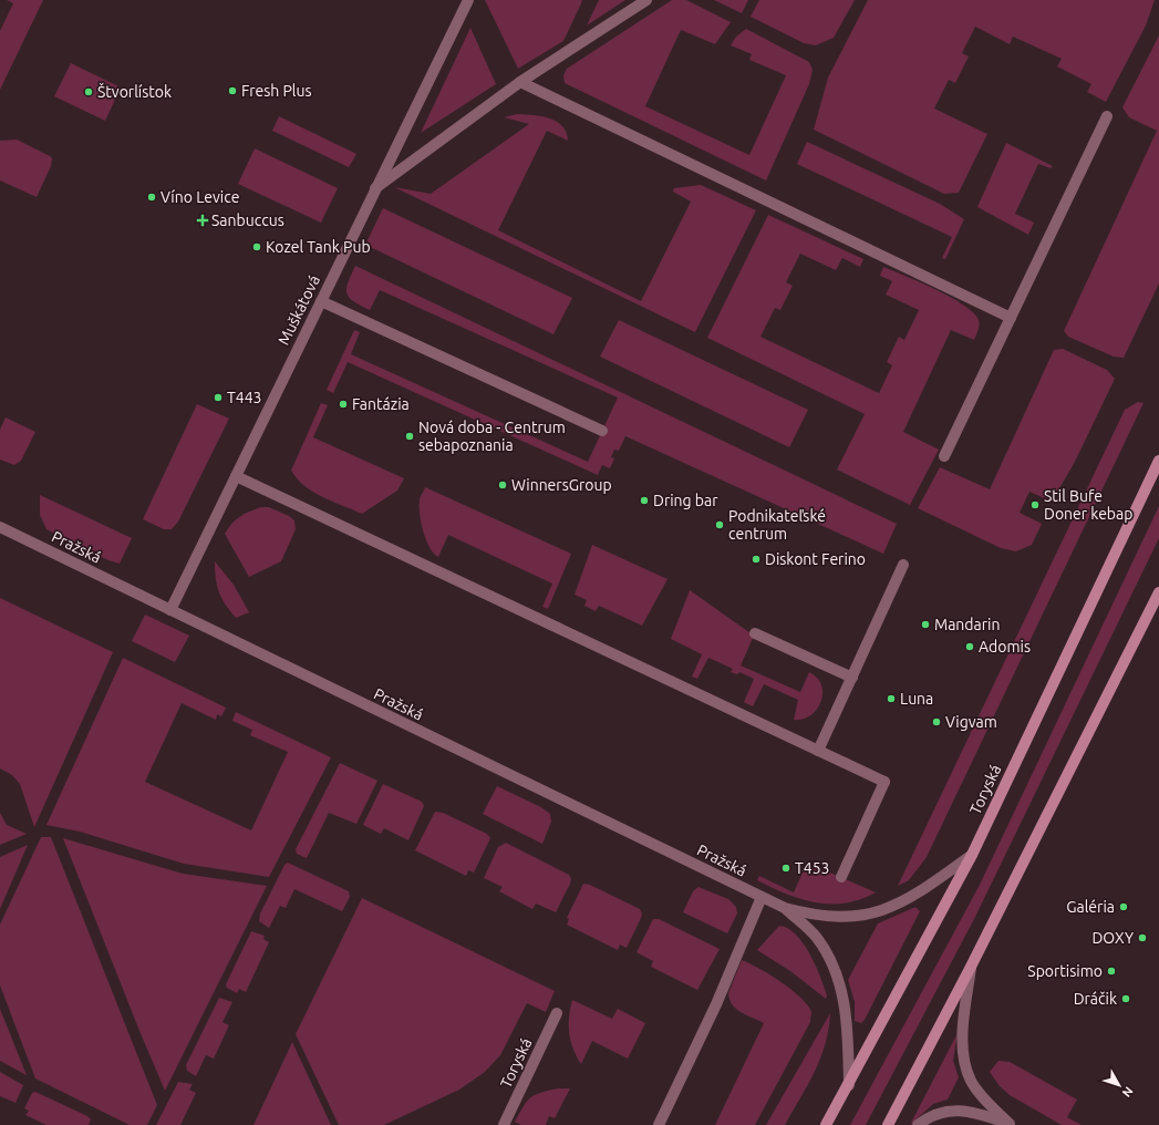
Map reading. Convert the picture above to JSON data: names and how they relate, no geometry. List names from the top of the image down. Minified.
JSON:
{"streets":{"street":["Muškátová","Pražská","Toryská"]},"crossings":[["Muškátová","Pražská"]],"places":{"other":["Fresh Plus","Štvorlístok","Víno Levice","Kozel Tank Pub","T443","Fantázia","Nová doba - Centrum sebapoznania","WinnersGroup","Dring bar","Stil Bufe Doner kebap","Podnikateľské centrum","Diskont Ferino","Mandarin","Adomis","Luna","Vigvam","T453","Galéria","DOXY","Sportisimo","Dráčik"],"health":["Sanbuccus"]},"north":"bottom right"}
